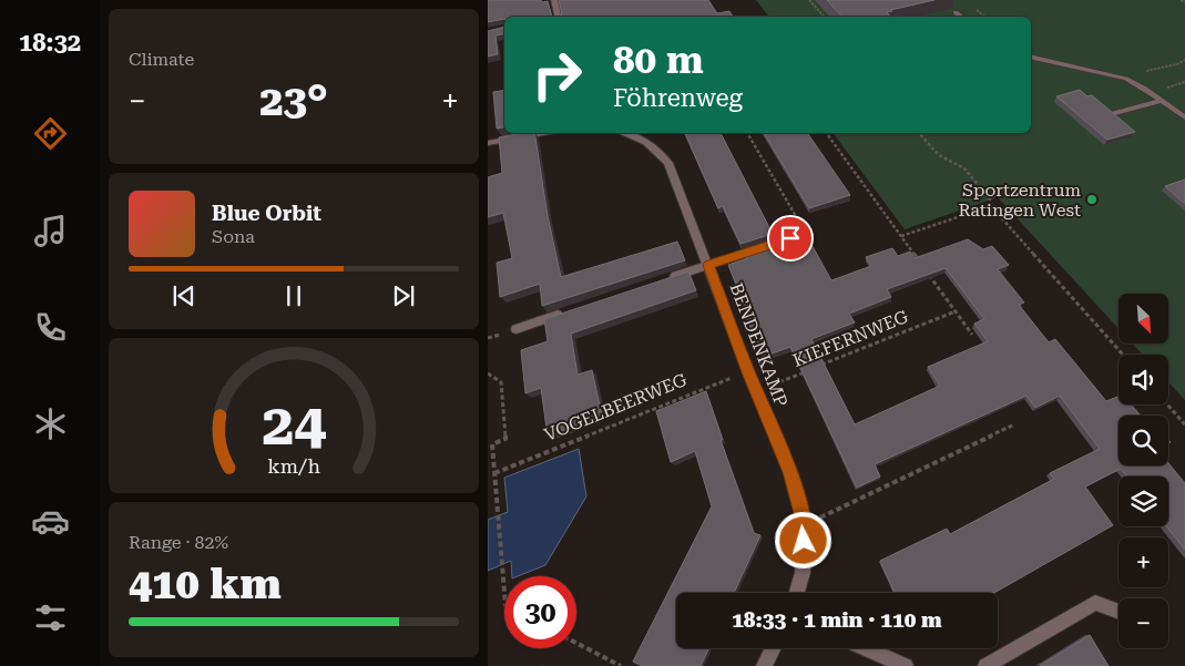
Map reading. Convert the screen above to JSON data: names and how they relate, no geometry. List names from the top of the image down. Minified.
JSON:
{"streets":{"street":["BENDENKAMP"],"path":["KIEFERNWEG","VOGELBEERWEG"]},"crossings":[["KIEFERNWEG","BENDENKAMP"],["BENDENKAMP","VOGELBEERWEG"]],"places":["Sportzentrum Ratingen West"],"north":"bottom right","page":{"tabs":"18:32","tile":["Climate",["Range · 82%","410 km"]],"turn":["80 m","Föhrenweg"],"heat":["−","23°","+"],"song":["Blue Orbit","Sona"],"map_buttons":["+","−"],"limit":"30","trip":"18:33 · 1 min · 110 m","gauge":["24","km/h"]}}
